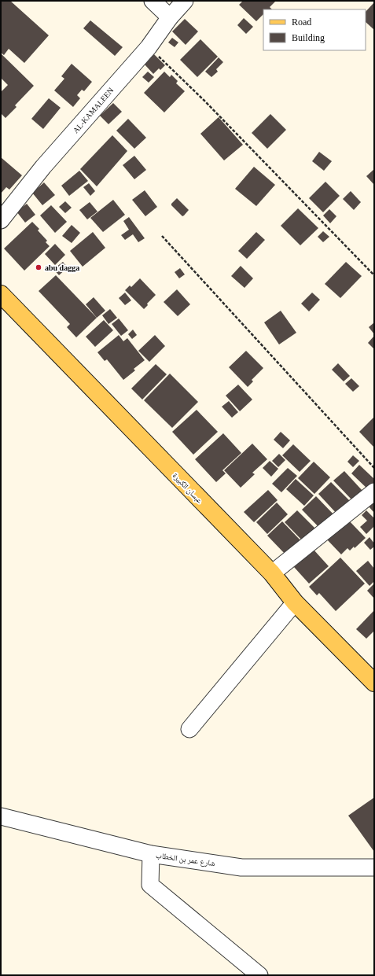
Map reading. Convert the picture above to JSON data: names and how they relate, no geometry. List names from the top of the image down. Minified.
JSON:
{"streets":{"main road":["عبسان الكبيرة"],"street":["AL-KAMALEEN","شارع عمر بن الخطاب"]},"places":["abu dagga"],"legend":["Road","Building"]}
